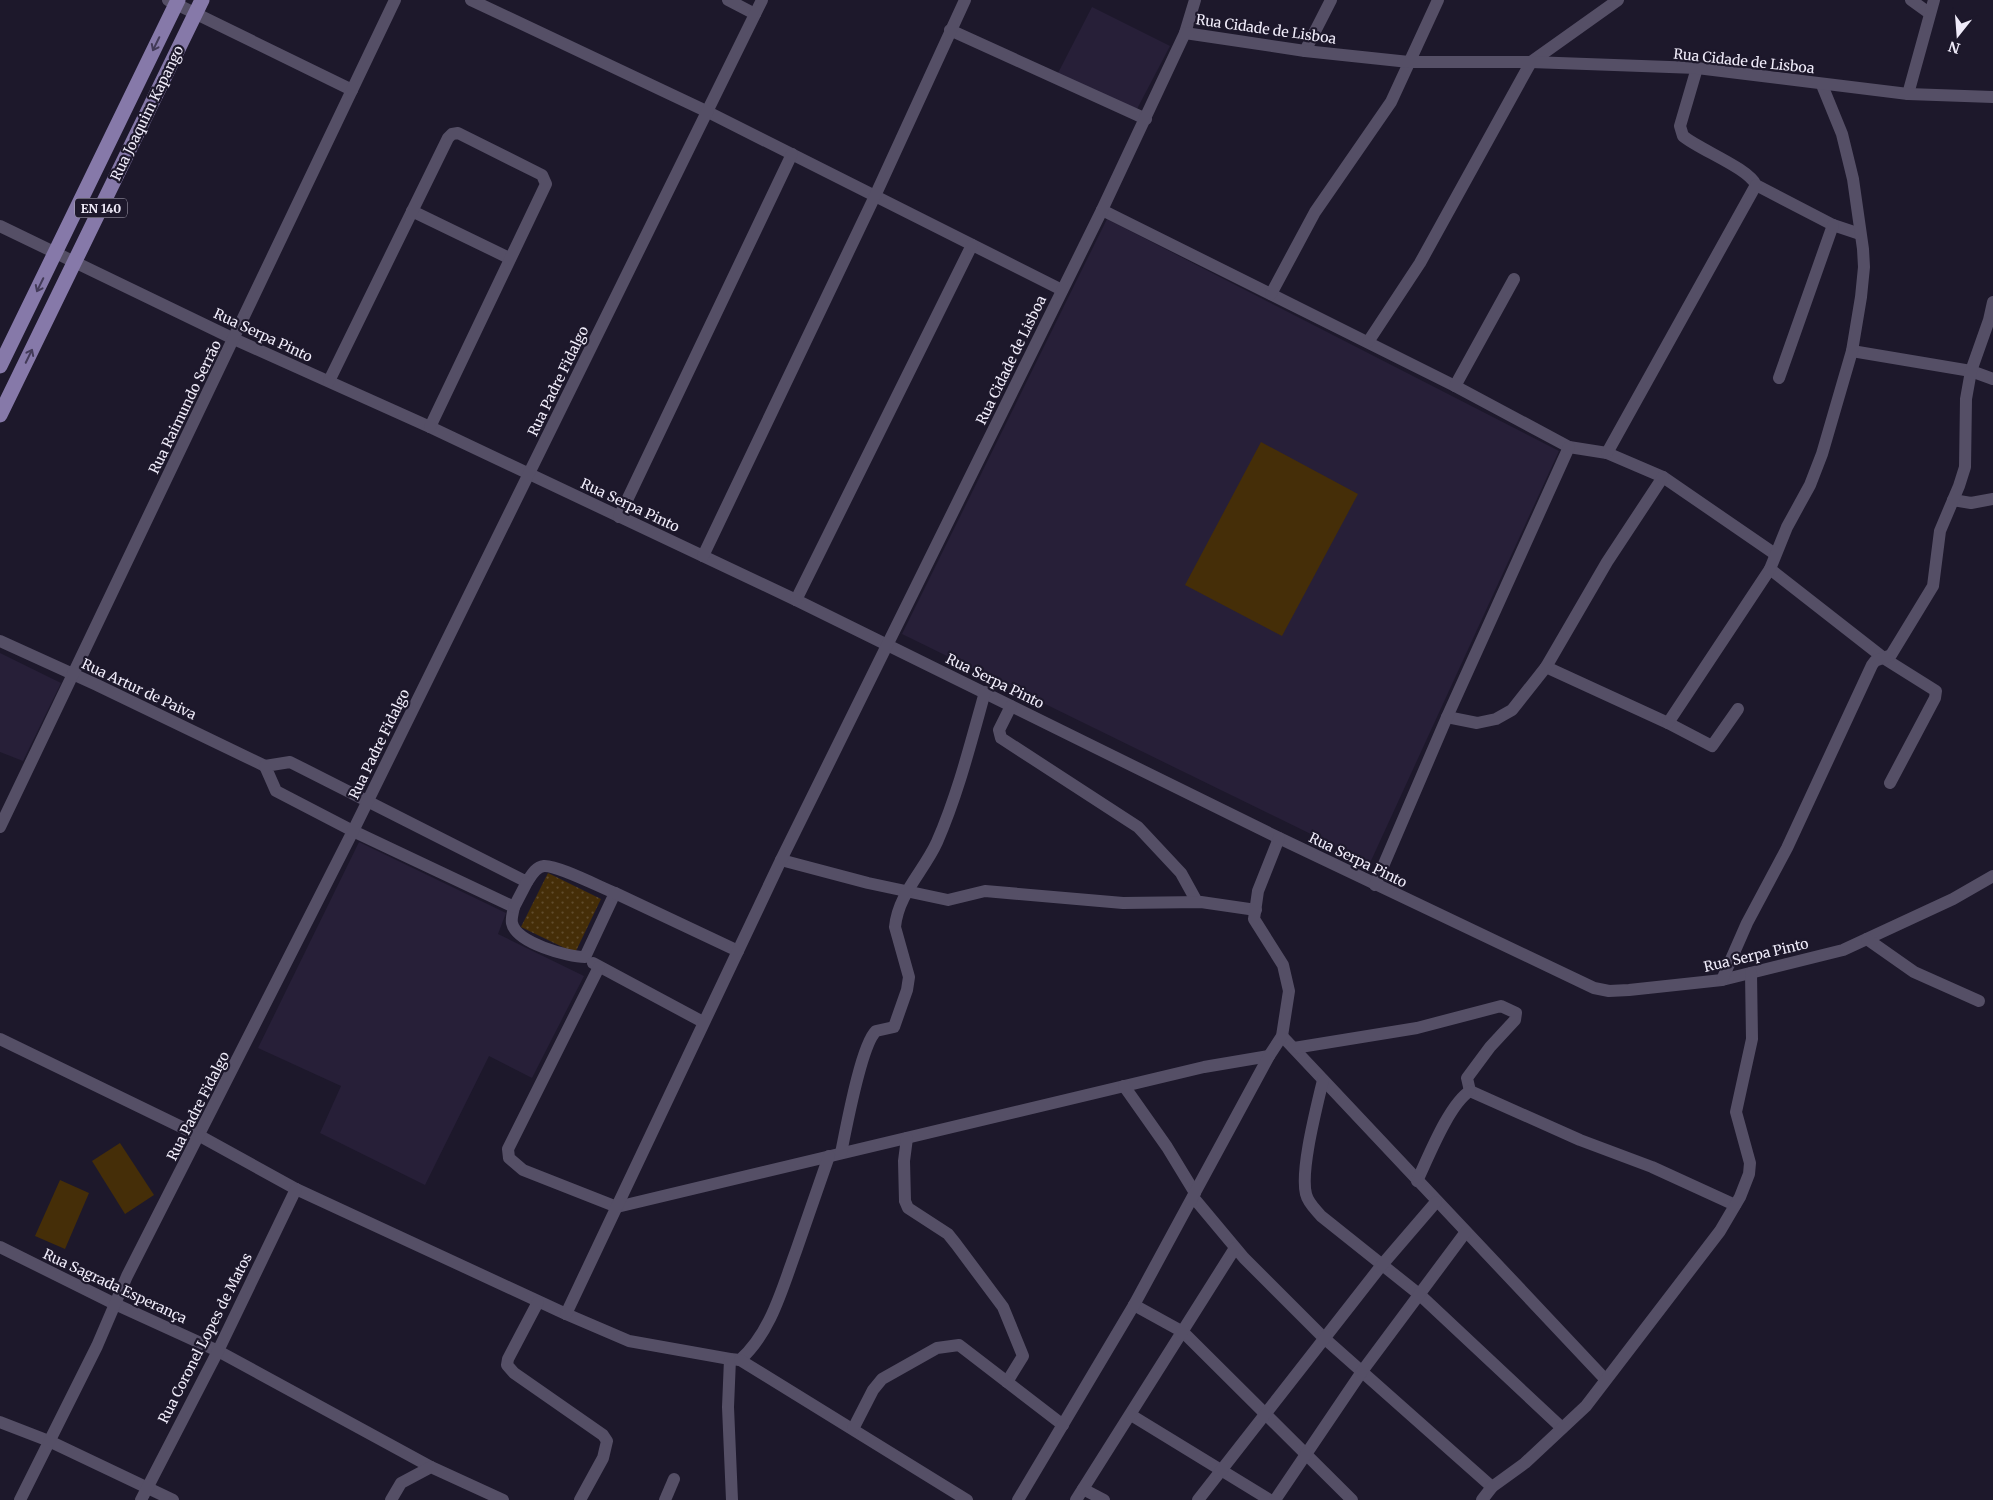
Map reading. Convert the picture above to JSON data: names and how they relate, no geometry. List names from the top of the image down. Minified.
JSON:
{"streets":{"main road":["Rua Joaquim Kapango","EN 140"],"street":["Rua Cidade de Lisboa","Rua Serpa Pinto","Rua Padre Fidalgo","Rua Raimundo Serrão","Rua Artur de Paiva","Rua Sagrada Esperança","Rua Coronel Lopes de Matos"]},"crossings":[["Rua Cidade de Lisboa","Rua Serpa Pinto"],["Rua Joaquim Kapango","Rua Serpa Pinto"],["Rua Serpa Pinto","Rua Padre Fidalgo"],["Rua Serpa Pinto","Rua Raimundo Serrão"],["Rua Padre Fidalgo","Rua Sagrada Esperança"],["Rua Raimundo Serrão","Rua Artur de Paiva"],["Rua Sagrada Esperança","Rua Coronel Lopes de Matos"]],"north":"bottom"}
